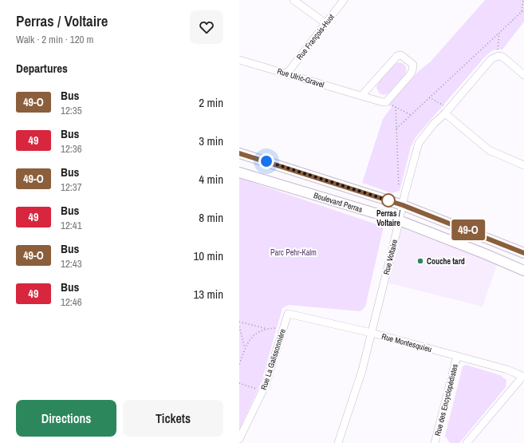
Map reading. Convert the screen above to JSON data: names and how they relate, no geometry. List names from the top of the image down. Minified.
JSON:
{"streets":{"main road":["Boulevard Perras"],"street":["Rue François-Huot","Rue Ulric-Gravel","Rue Voltaire","Rue Montesquieu","Rue La Galissonnière","Rue des Encyclopédistes"]},"crossings":[["Rue François-Huot","Rue Ulric-Gravel"],["Boulevard Perras","Rue Voltaire"],["Rue Voltaire","Rue Montesquieu"],["Rue Montesquieu","Rue La Galissonnière"],["Rue Montesquieu","Rue des Encyclopédistes"]],"parks":["Parc Pehr-Kalm"],"places":["Perras / Voltaire","Couche tard"],"lines":["bus line 49-O"],"page":{"heading":[["Perras / Voltaire","Walk · 2 min · 120 m"],"Departures"],"on_map":"49-O","list":[{"mark":"49-O","name":"Bus","note":"12:35","value":"2 min"},{"mark":"49","name":"Bus","note":"12:36","value":"3 min"},{"mark":"49-O","name":"Bus","note":"12:37","value":"4 min"},{"mark":"49","name":"Bus","note":"12:41","value":"8 min"},{"mark":"49-O","name":"Bus","note":"12:43","value":"10 min"},{"mark":"49","name":"Bus","note":"12:46","value":"13 min"}],"buttons":["Directions","Tickets"]}}
